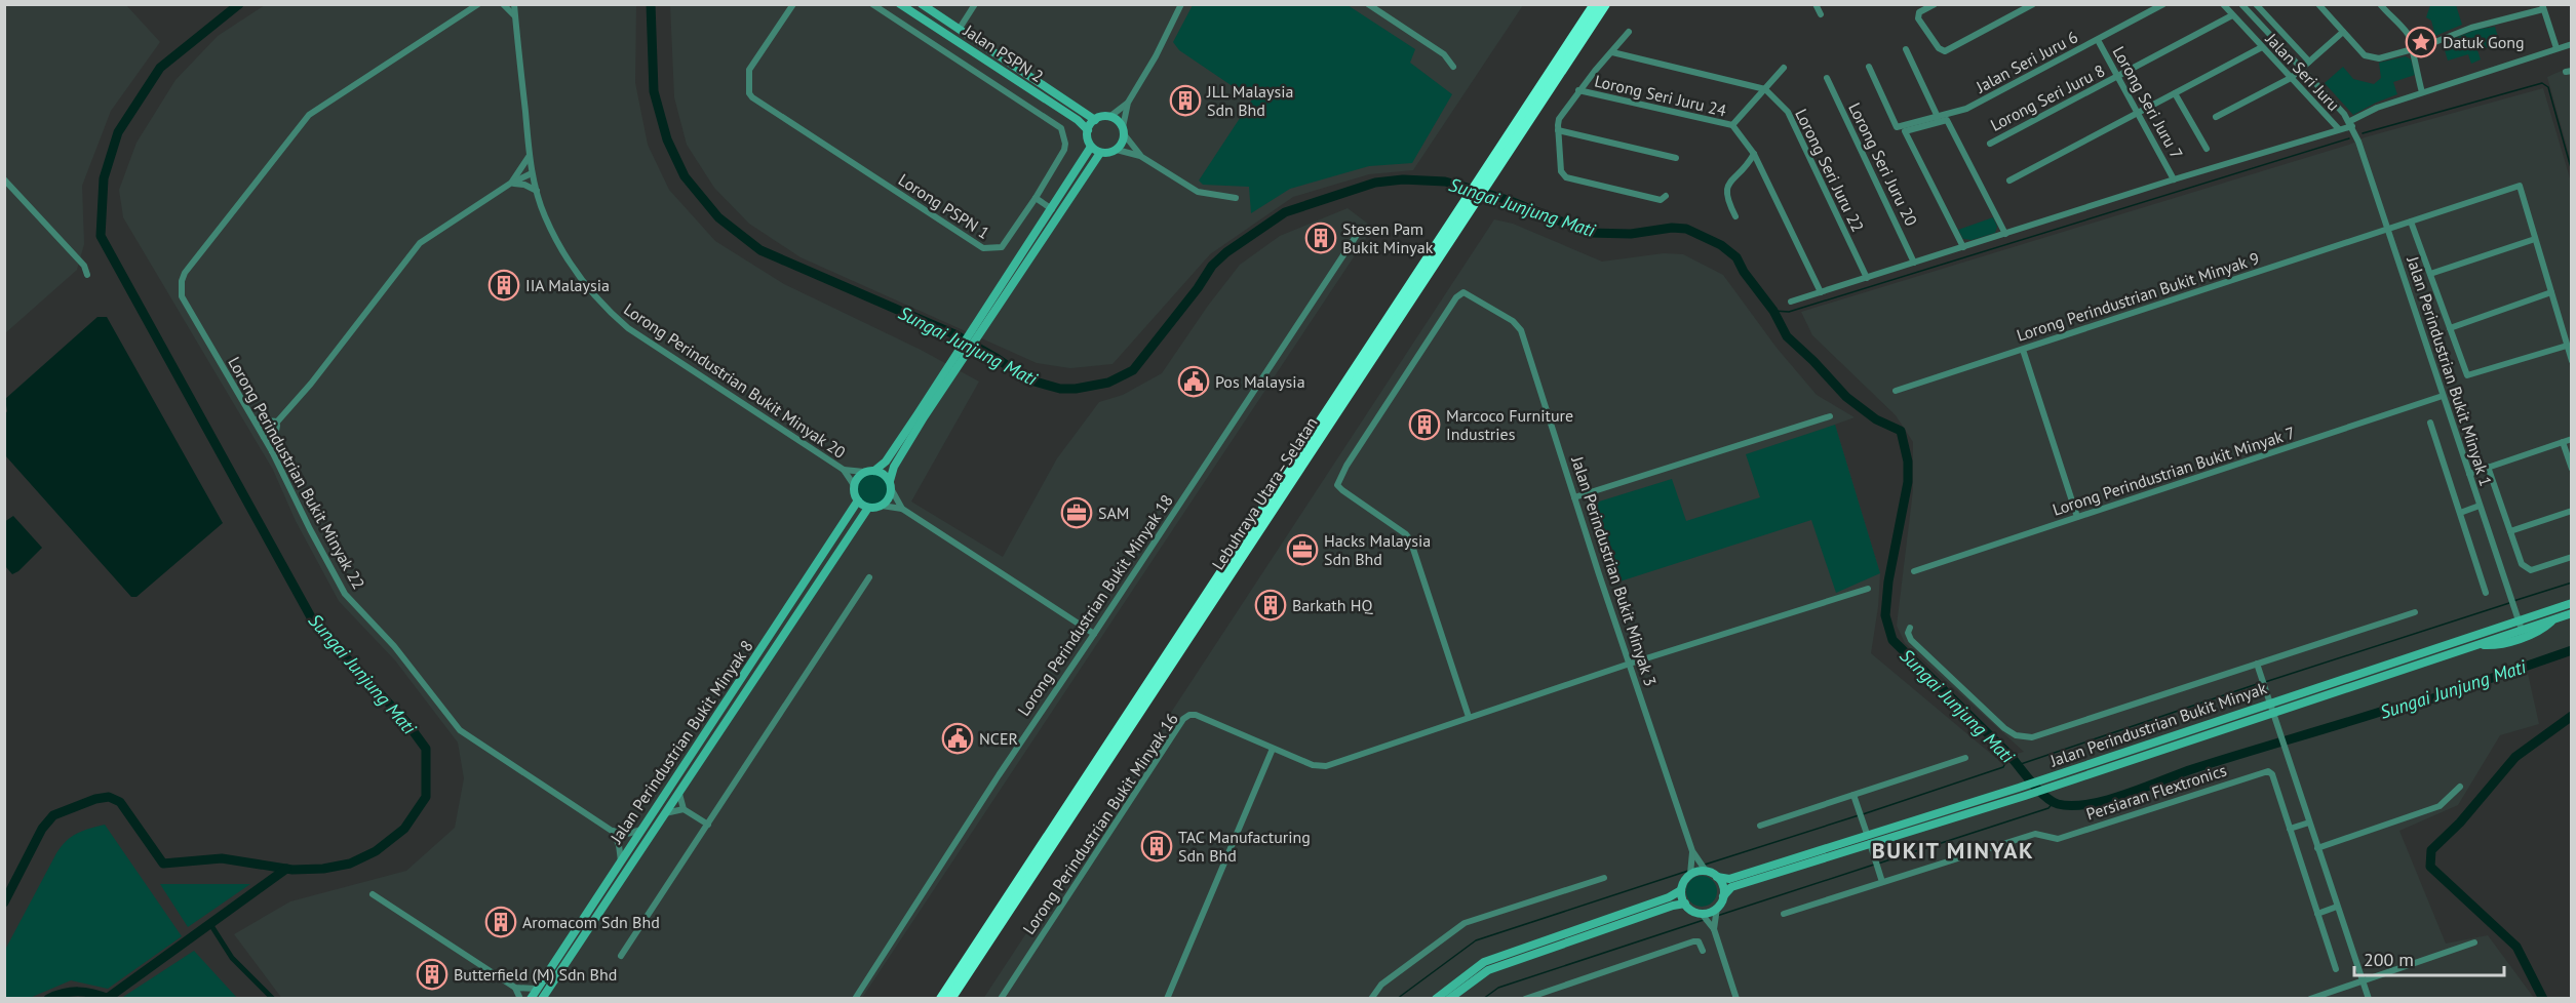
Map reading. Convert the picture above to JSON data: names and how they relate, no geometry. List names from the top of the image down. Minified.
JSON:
{"streets":{"highway":["Lebuhraya Utara–Selatan"],"street":["Jalan PSPN 2","Jalan Seri Juru 6","Jalan Seri Juru","Lorong Seri Juru 24","Lorong Seri Juru 8","Lorong Seri Juru 7","Lorong Seri Juru 20","Lorong Seri Juru 22","Lorong PSPN 1","Lorong Perindustrian Bukit Minyak 9","Jalan Perindustrian Bukit Minyak 1","Lorong Perindustrian Bukit Minyak 20","Lorong Perindustrian Bukit Minyak 7","Lorong Perindustrian Bukit Minyak 22","Jalan Perindustrian Bukit Minyak 3","Lorong Perindustrian Bukit Minyak 18","Jalan Perindustrian Bukit Minyak","Jalan Perindustrian Bukit Minyak 8","Persiaran Flextronics","Lorong Perindustrian Bukit Minyak 16"]},"crossings":[["Jalan Seri Juru 6","Lorong Seri Juru 7"],["Jalan Seri Juru","Lorong Seri Juru 8"],["Lorong Seri Juru 8","Lorong Seri Juru 7"],["Lorong Perindustrian Bukit Minyak 9","Jalan Perindustrian Bukit Minyak 1"],["Jalan Perindustrian Bukit Minyak 1","Lorong Perindustrian Bukit Minyak 7"],["Jalan Perindustrian Bukit Minyak 1","Jalan Perindustrian Bukit Minyak"],["Jalan Perindustrian Bukit Minyak 3","Jalan Perindustrian Bukit Minyak"],["Jalan Perindustrian Bukit Minyak 3","Lorong Perindustrian Bukit Minyak 16"]],"districts":["BUKIT MINYAK"],"water":["Sungai Junjung Mati"],"places":{"place":["Datuk Gong"],"building":["JLL Malaysia Sdn Bhd","Stesen Pam Bukit Minyak","IIA Malaysia","Marcoco Furniture Industries","Barkath HQ","TAC Manufacturing Sdn Bhd","Aromacom Sdn Bhd","Butterfield (M) Sdn Bhd"],"public building":["Pos Malaysia","NCER"],"office":["SAM","Hacks Malaysia Sdn Bhd"]},"scale_bar":"200 m"}
